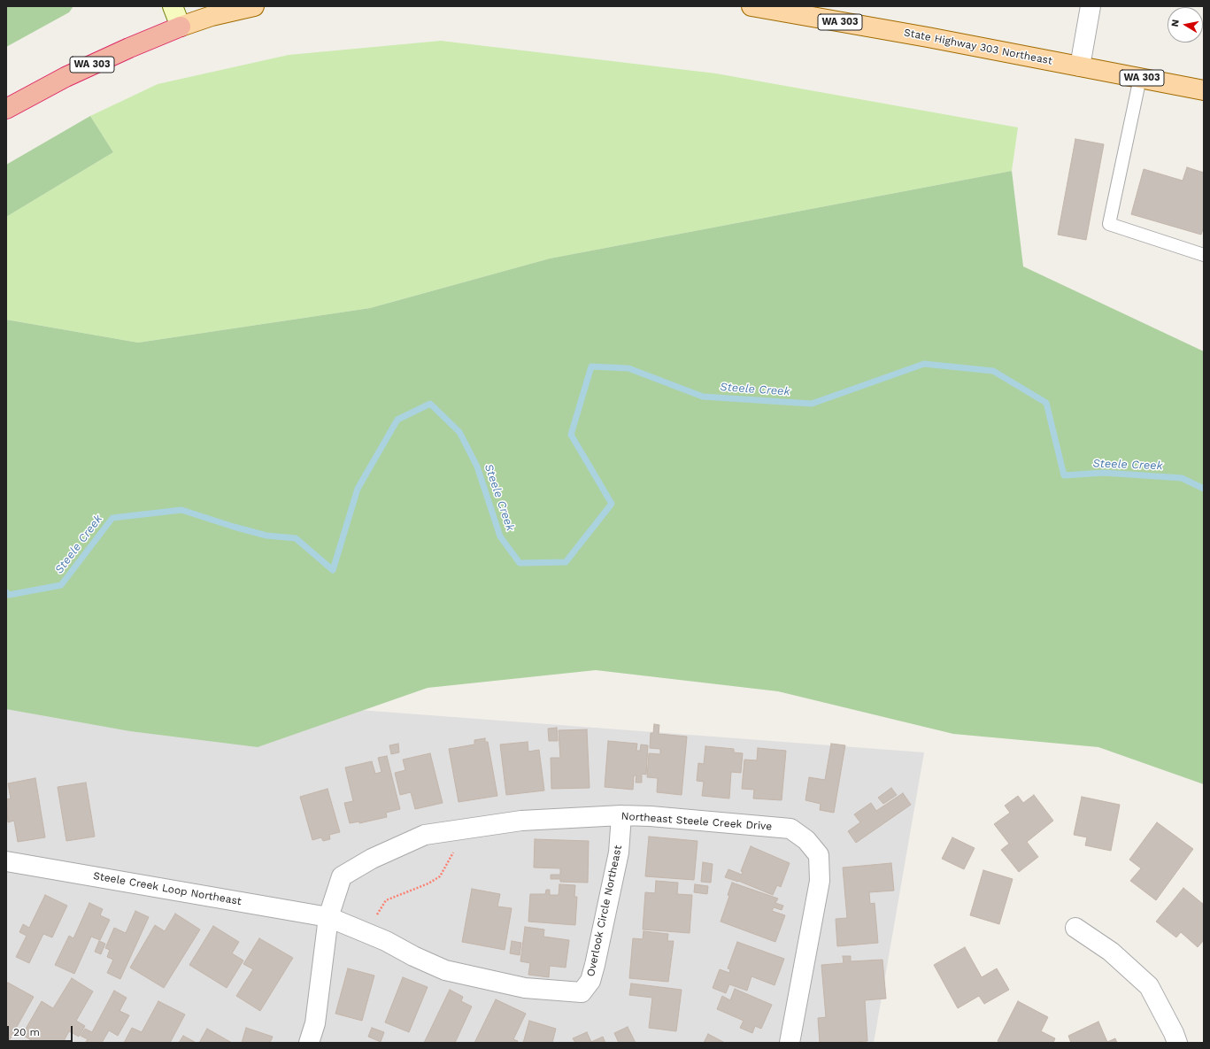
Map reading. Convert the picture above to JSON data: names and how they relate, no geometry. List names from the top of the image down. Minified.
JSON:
{"streets":{"highway":["WA 303"],"main road":["State Highway 303 Northeast"],"street":["Northeast Steele Creek Drive","Steele Creek Loop Northeast","Overlook Circle Northeast"]},"crossings":[["Northeast Steele Creek Drive","Steele Creek Loop Northeast"],["Northeast Steele Creek Drive","Overlook Circle Northeast"],["Steele Creek Loop Northeast","Overlook Circle Northeast"]],"water":["Steele Creek"],"scale_bar":"20 m","north":"left"}
